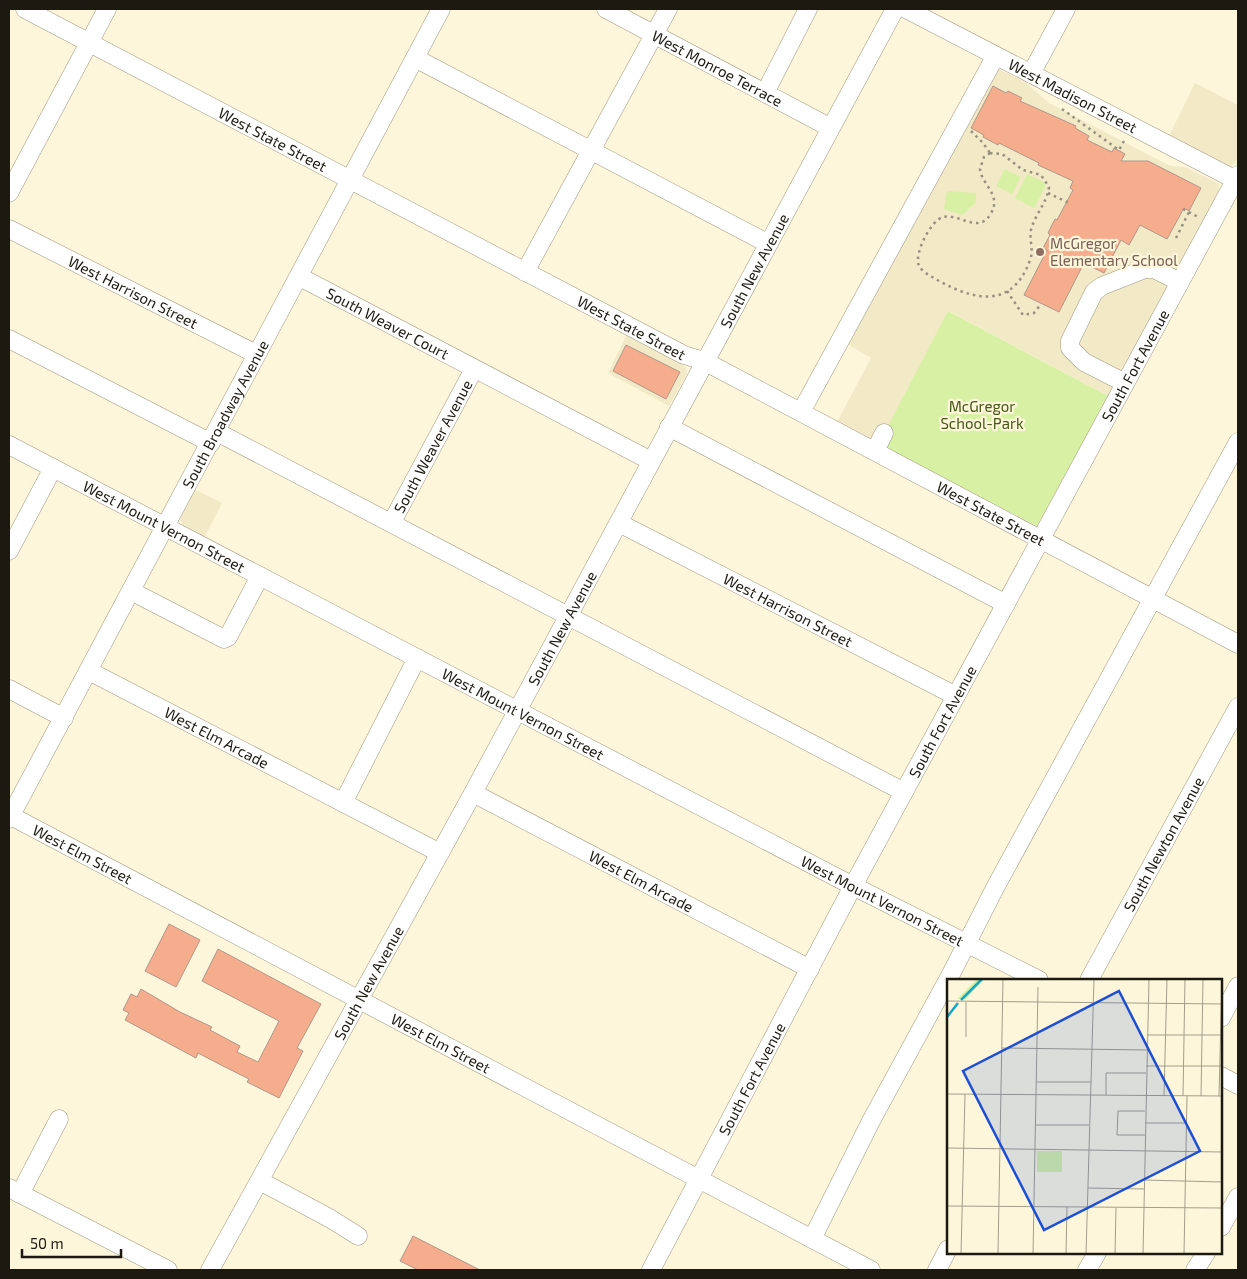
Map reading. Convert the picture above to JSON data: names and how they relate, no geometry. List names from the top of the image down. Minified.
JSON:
{"streets":{"street":["West Monroe Terrace","West Madison Street","West State Street","South New Avenue","West Harrison Street","South Weaver Court","South Fort Avenue","South Broadway Avenue","South Weaver Avenue","West Mount Vernon Street","West Elm Arcade","South Newton Avenue","West Elm Street"]},"crossings":[["West Monroe Terrace","South New Avenue"],["West Madison Street","South Fort Avenue"],["West State Street","South New Avenue"],["West State Street","South Fort Avenue"],["West State Street","South Broadway Avenue"],["South New Avenue","West Harrison Street"],["South New Avenue","South Weaver Court"],["South New Avenue","West Mount Vernon Street"],["South New Avenue","West Elm Arcade"],["South New Avenue","West Elm Street"],["West Harrison Street","South Fort Avenue"],["West Harrison Street","South Broadway Avenue"],["South Weaver Court","South Broadway Avenue"],["South Weaver Court","South Weaver Avenue"],["South Fort Avenue","West Mount Vernon Street"],["South Fort Avenue","West Elm Arcade"],["South Fort Avenue","West Elm Street"],["South Broadway Avenue","West Mount Vernon Street"],["South Broadway Avenue","West Elm Arcade"],["South Broadway Avenue","West Elm Street"]],"parks":["McGregor School-Park"],"places":["McGregor Elementary School"],"scale_bar":"50 m"}
